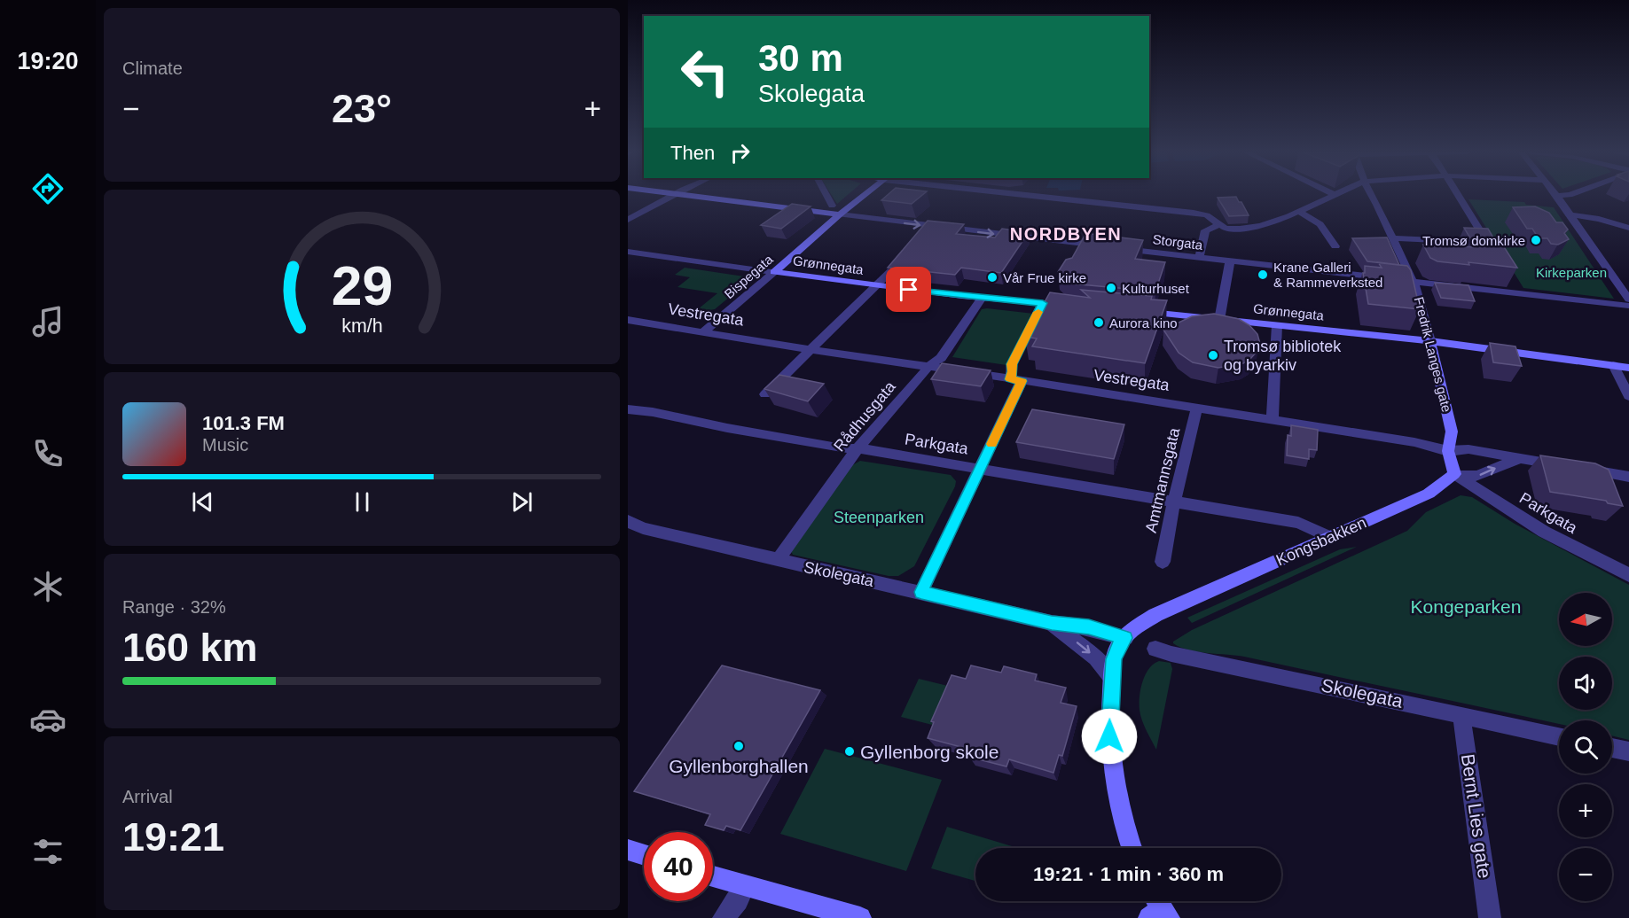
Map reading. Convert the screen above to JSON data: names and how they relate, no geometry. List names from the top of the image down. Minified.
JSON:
{"streets":{"street":["Storgata","Grønnegata","Bispegata","Vestregata","Fredrik Langes gate","Rådhusgata","Parkgata","Amtmannsgata","Kongsbakken","Skolegata","Bernt Lies gate"]},"crossings":[["Storgata","Fredrik Langes gate"],["Grønnegata","Bispegata"],["Grønnegata","Fredrik Langes gate"],["Grønnegata","Rådhusgata"],["Bispegata","Vestregata"],["Vestregata","Fredrik Langes gate"],["Vestregata","Rådhusgata"],["Vestregata","Amtmannsgata"],["Fredrik Langes gate","Parkgata"],["Fredrik Langes gate","Kongsbakken"],["Rådhusgata","Parkgata"],["Rådhusgata","Skolegata"],["Parkgata","Amtmannsgata"],["Parkgata","Kongsbakken"],["Kongsbakken","Skolegata"],["Skolegata","Bernt Lies gate"]],"districts":["NORDBYEN"],"parks":["Kirkeparken","Steenparken","Kongeparken"],"places":["Tromsø domkirke","Krane Galleri & Rammeverksted","Vår Frue kirke","Kulturhuset","Aurora kino","Tromsø bibliotek og byarkiv","Gyllenborghallen","Gyllenborg skole"],"north":"left","page":{"tabs":"19:20","tile":["Climate",["Range · 32%","160 km"],["Arrival","19:21"]],"turn":["30 m","Skolegata"],"heat":["−","23°","+"],"then":"Then","song":["101.3 FM","Music"],"map_buttons":["+","−"],"limit":"40","trip":"19:21 · 1 min · 360 m","gauge":["29","km/h"]}}
